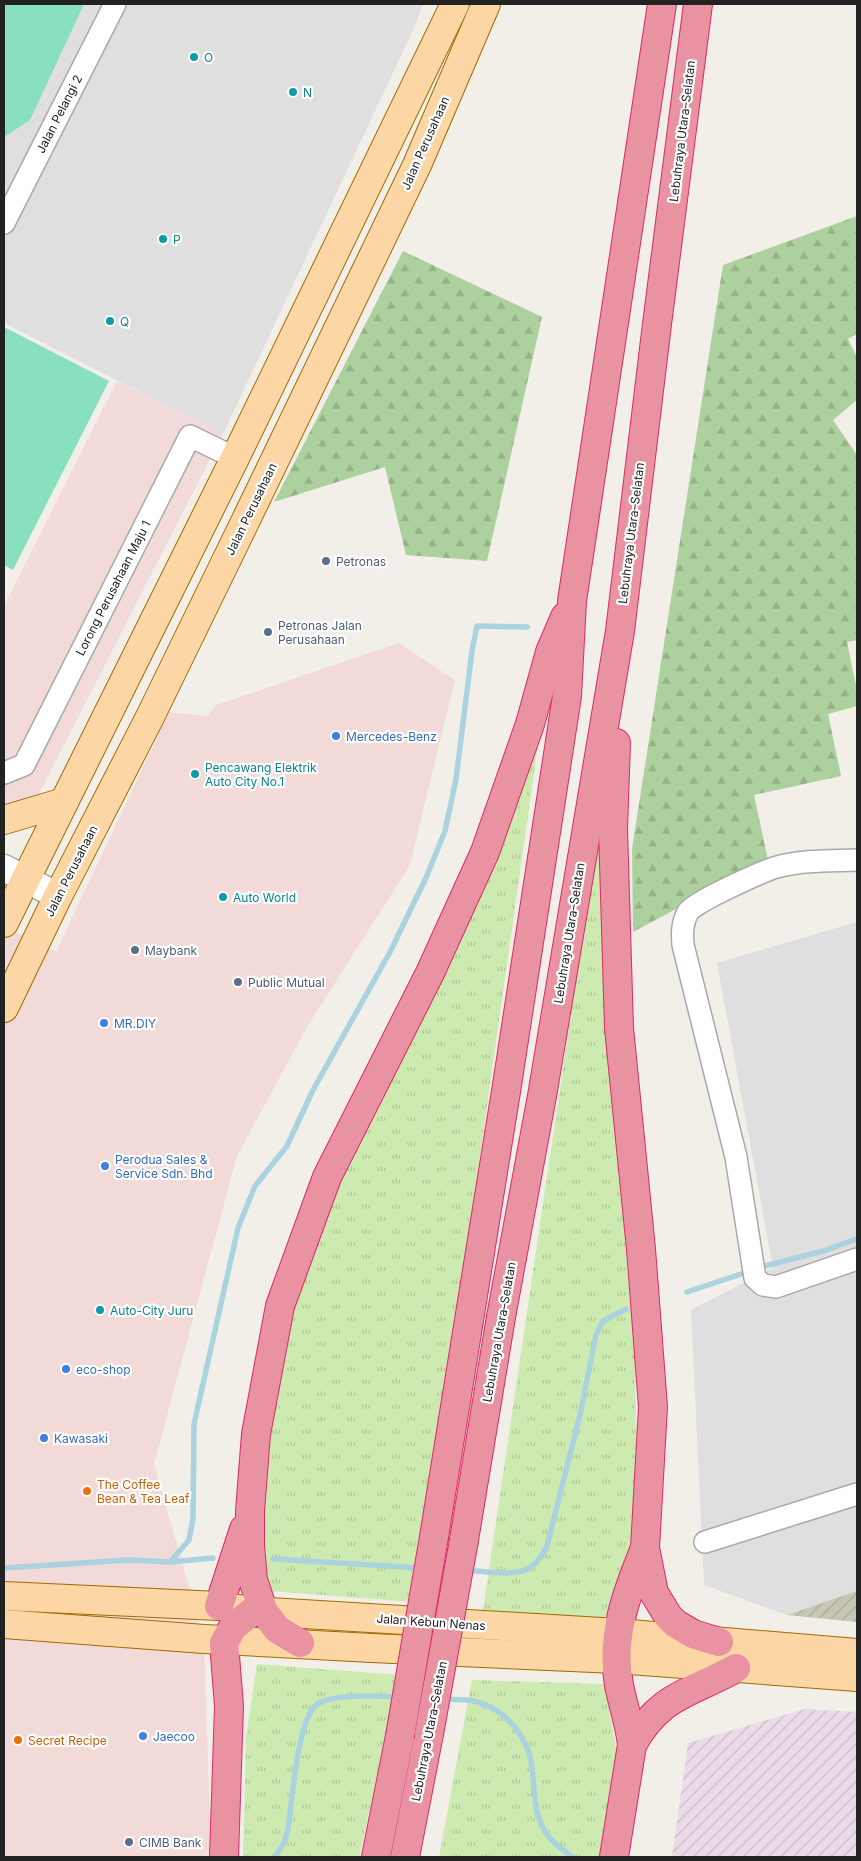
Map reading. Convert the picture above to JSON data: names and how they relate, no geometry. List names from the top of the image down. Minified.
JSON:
{"streets":{"highway":["Lebuhraya Utara–Selatan"],"main road":["Jalan Perusahaan","Jalan Kebun Nenas"],"street":["Jalan Pelangi 2","Lorong Perusahaan Maju 1"]},"places":["O","N","P","Q","Petronas","Petronas Jalan Perusahaan","Mercedes-Benz","Pencawang Elektrik Auto City No.1","Auto World","Maybank","Public Mutual","MR.DIY","Perodua Sales & Service Sdn. Bhd","Auto-City Juru","eco-shop","Kawasaki","The Coffee Bean & Tea Leaf","Jaecoo","Secret Recipe","CIMB Bank"]}
